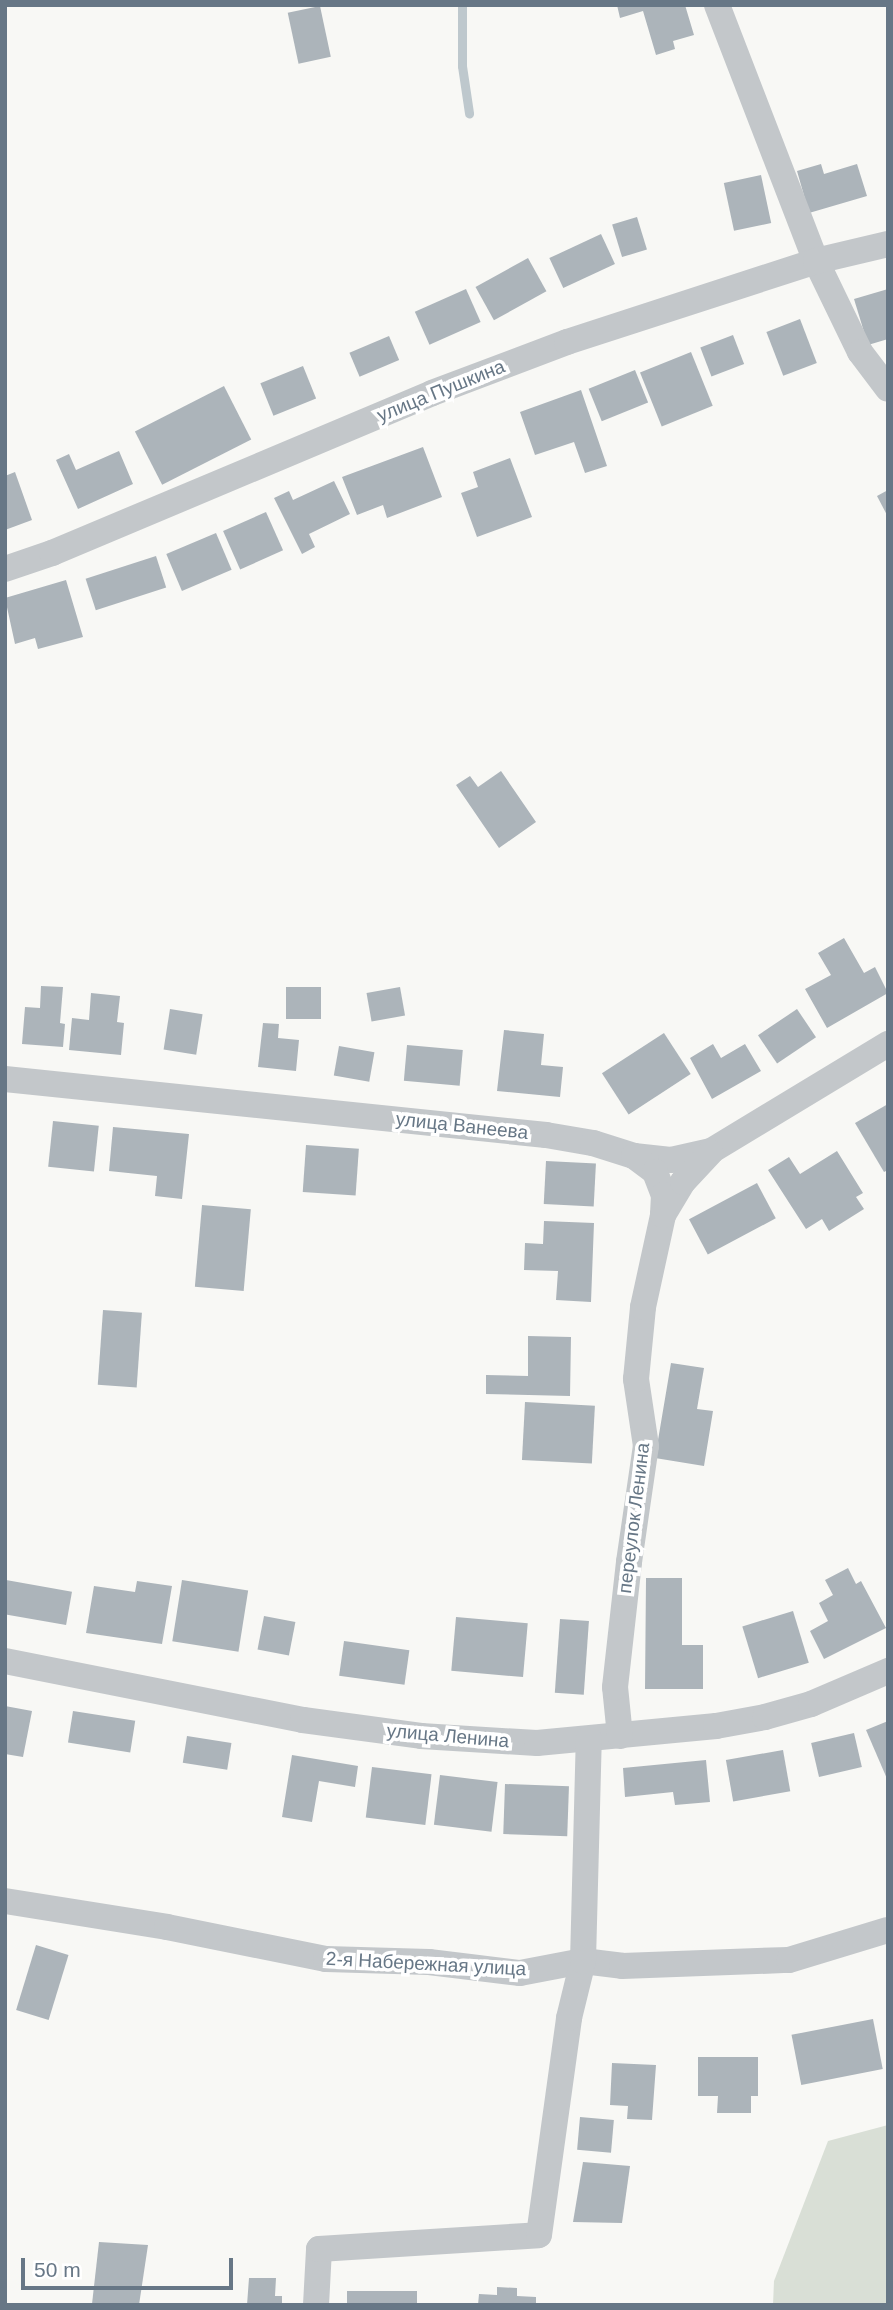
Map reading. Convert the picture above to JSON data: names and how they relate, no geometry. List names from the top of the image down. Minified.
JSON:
{"streets":{"street":["улица Пушкина","улица Ванеева","переулок Ленина","улица Ленина","2-я Набережная улица"]},"crossings":[["улица Ванеева","переулок Ленина"],["переулок Ленина","улица Ленина"]],"scale_bar":"50 m"}
